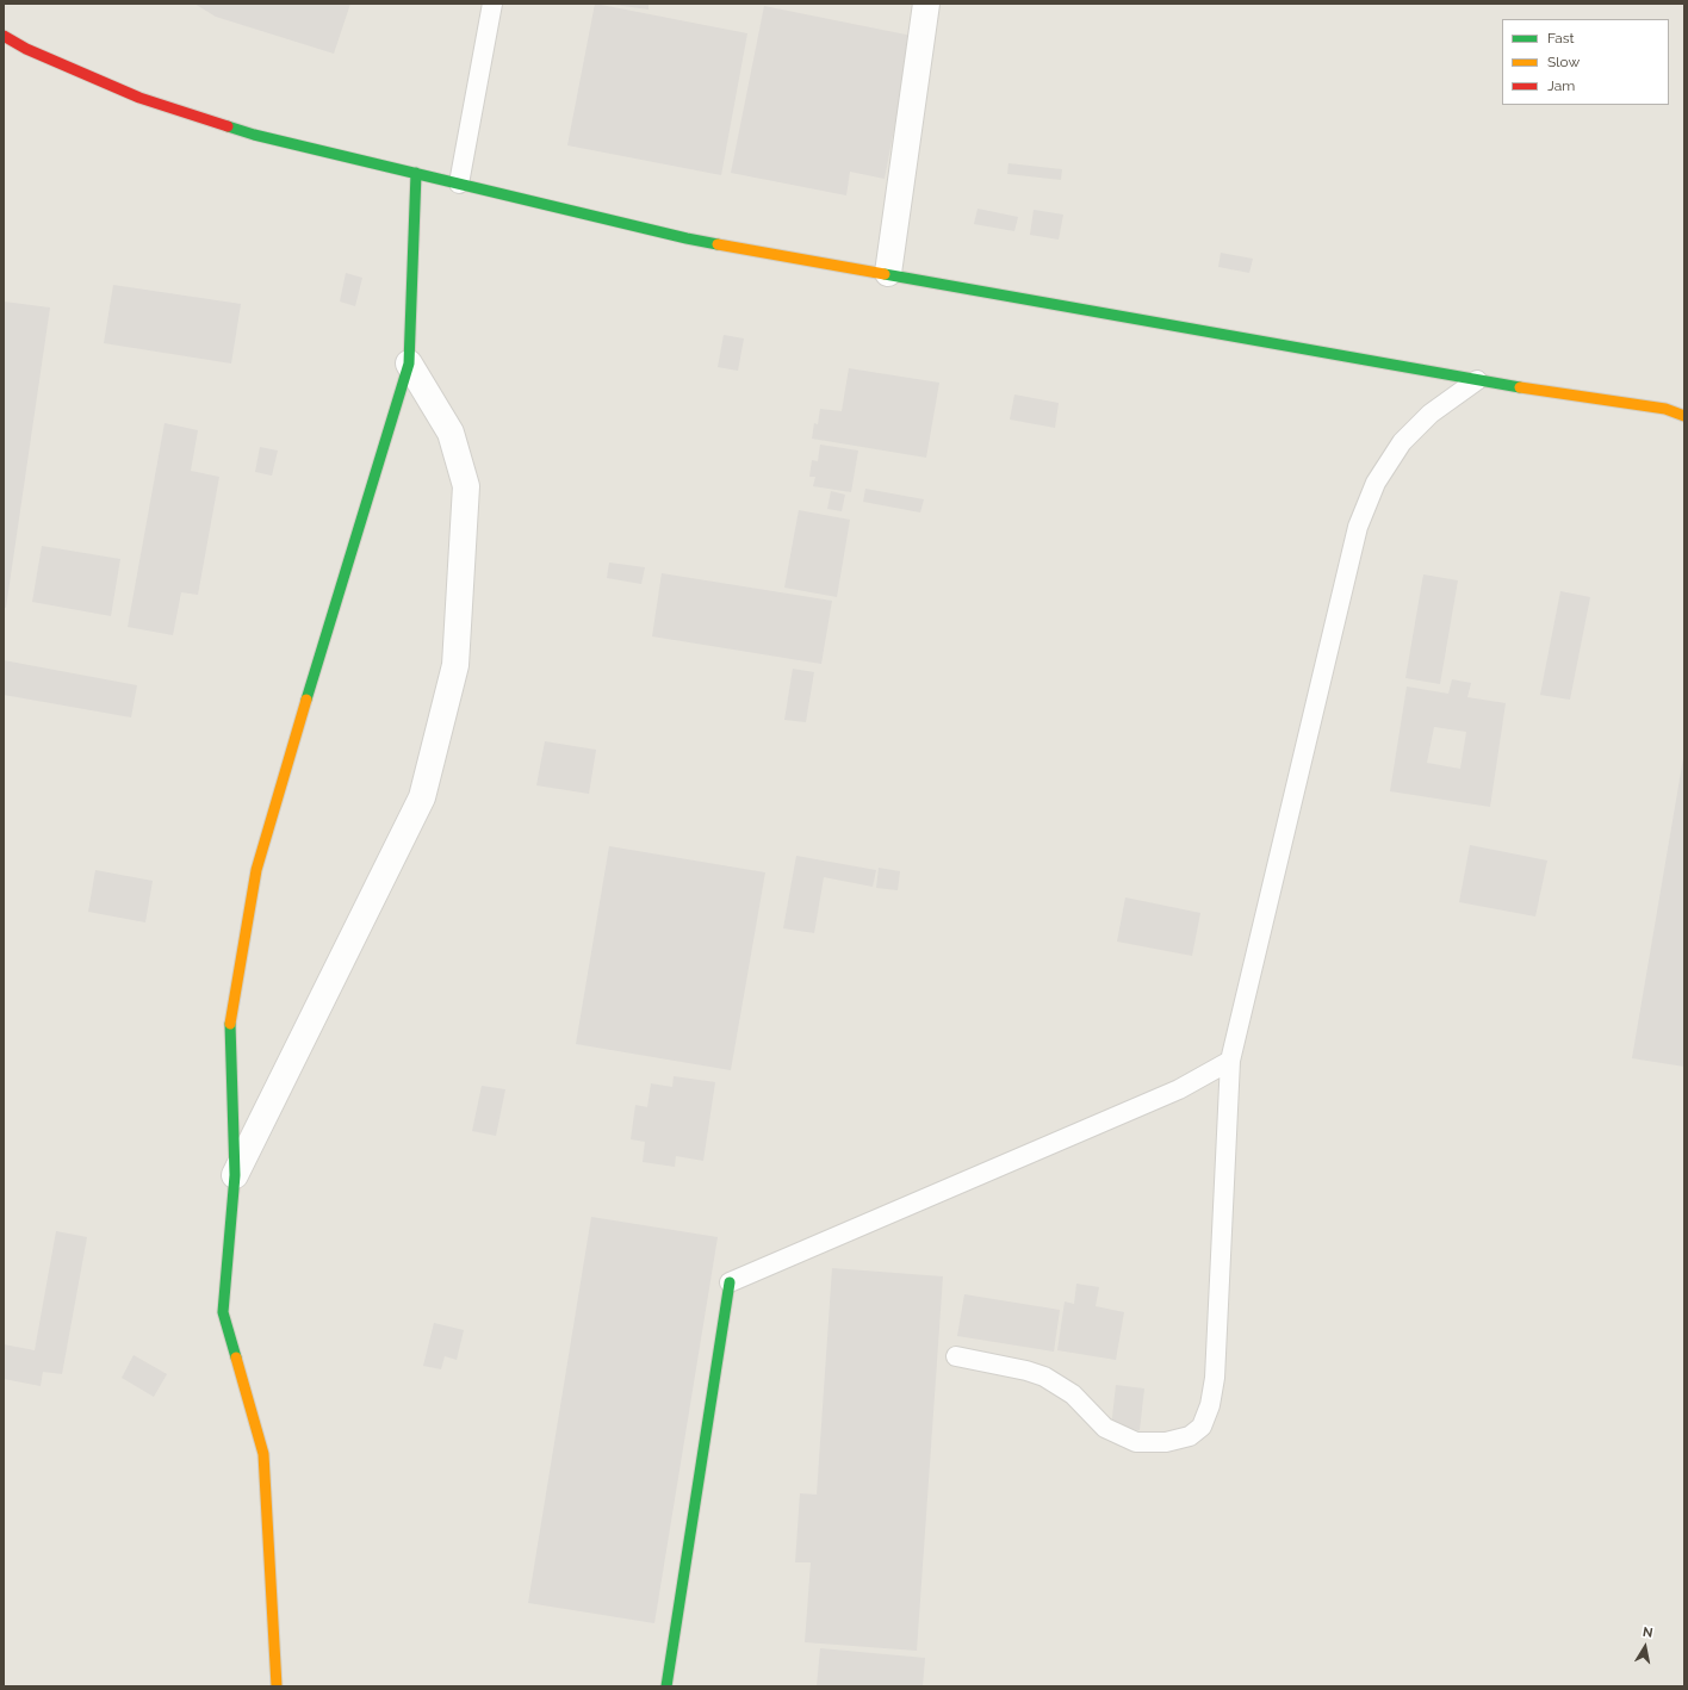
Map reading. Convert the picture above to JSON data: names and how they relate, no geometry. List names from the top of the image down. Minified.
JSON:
{"legend":["Fast","Slow","Jam"],"north":"top"}
